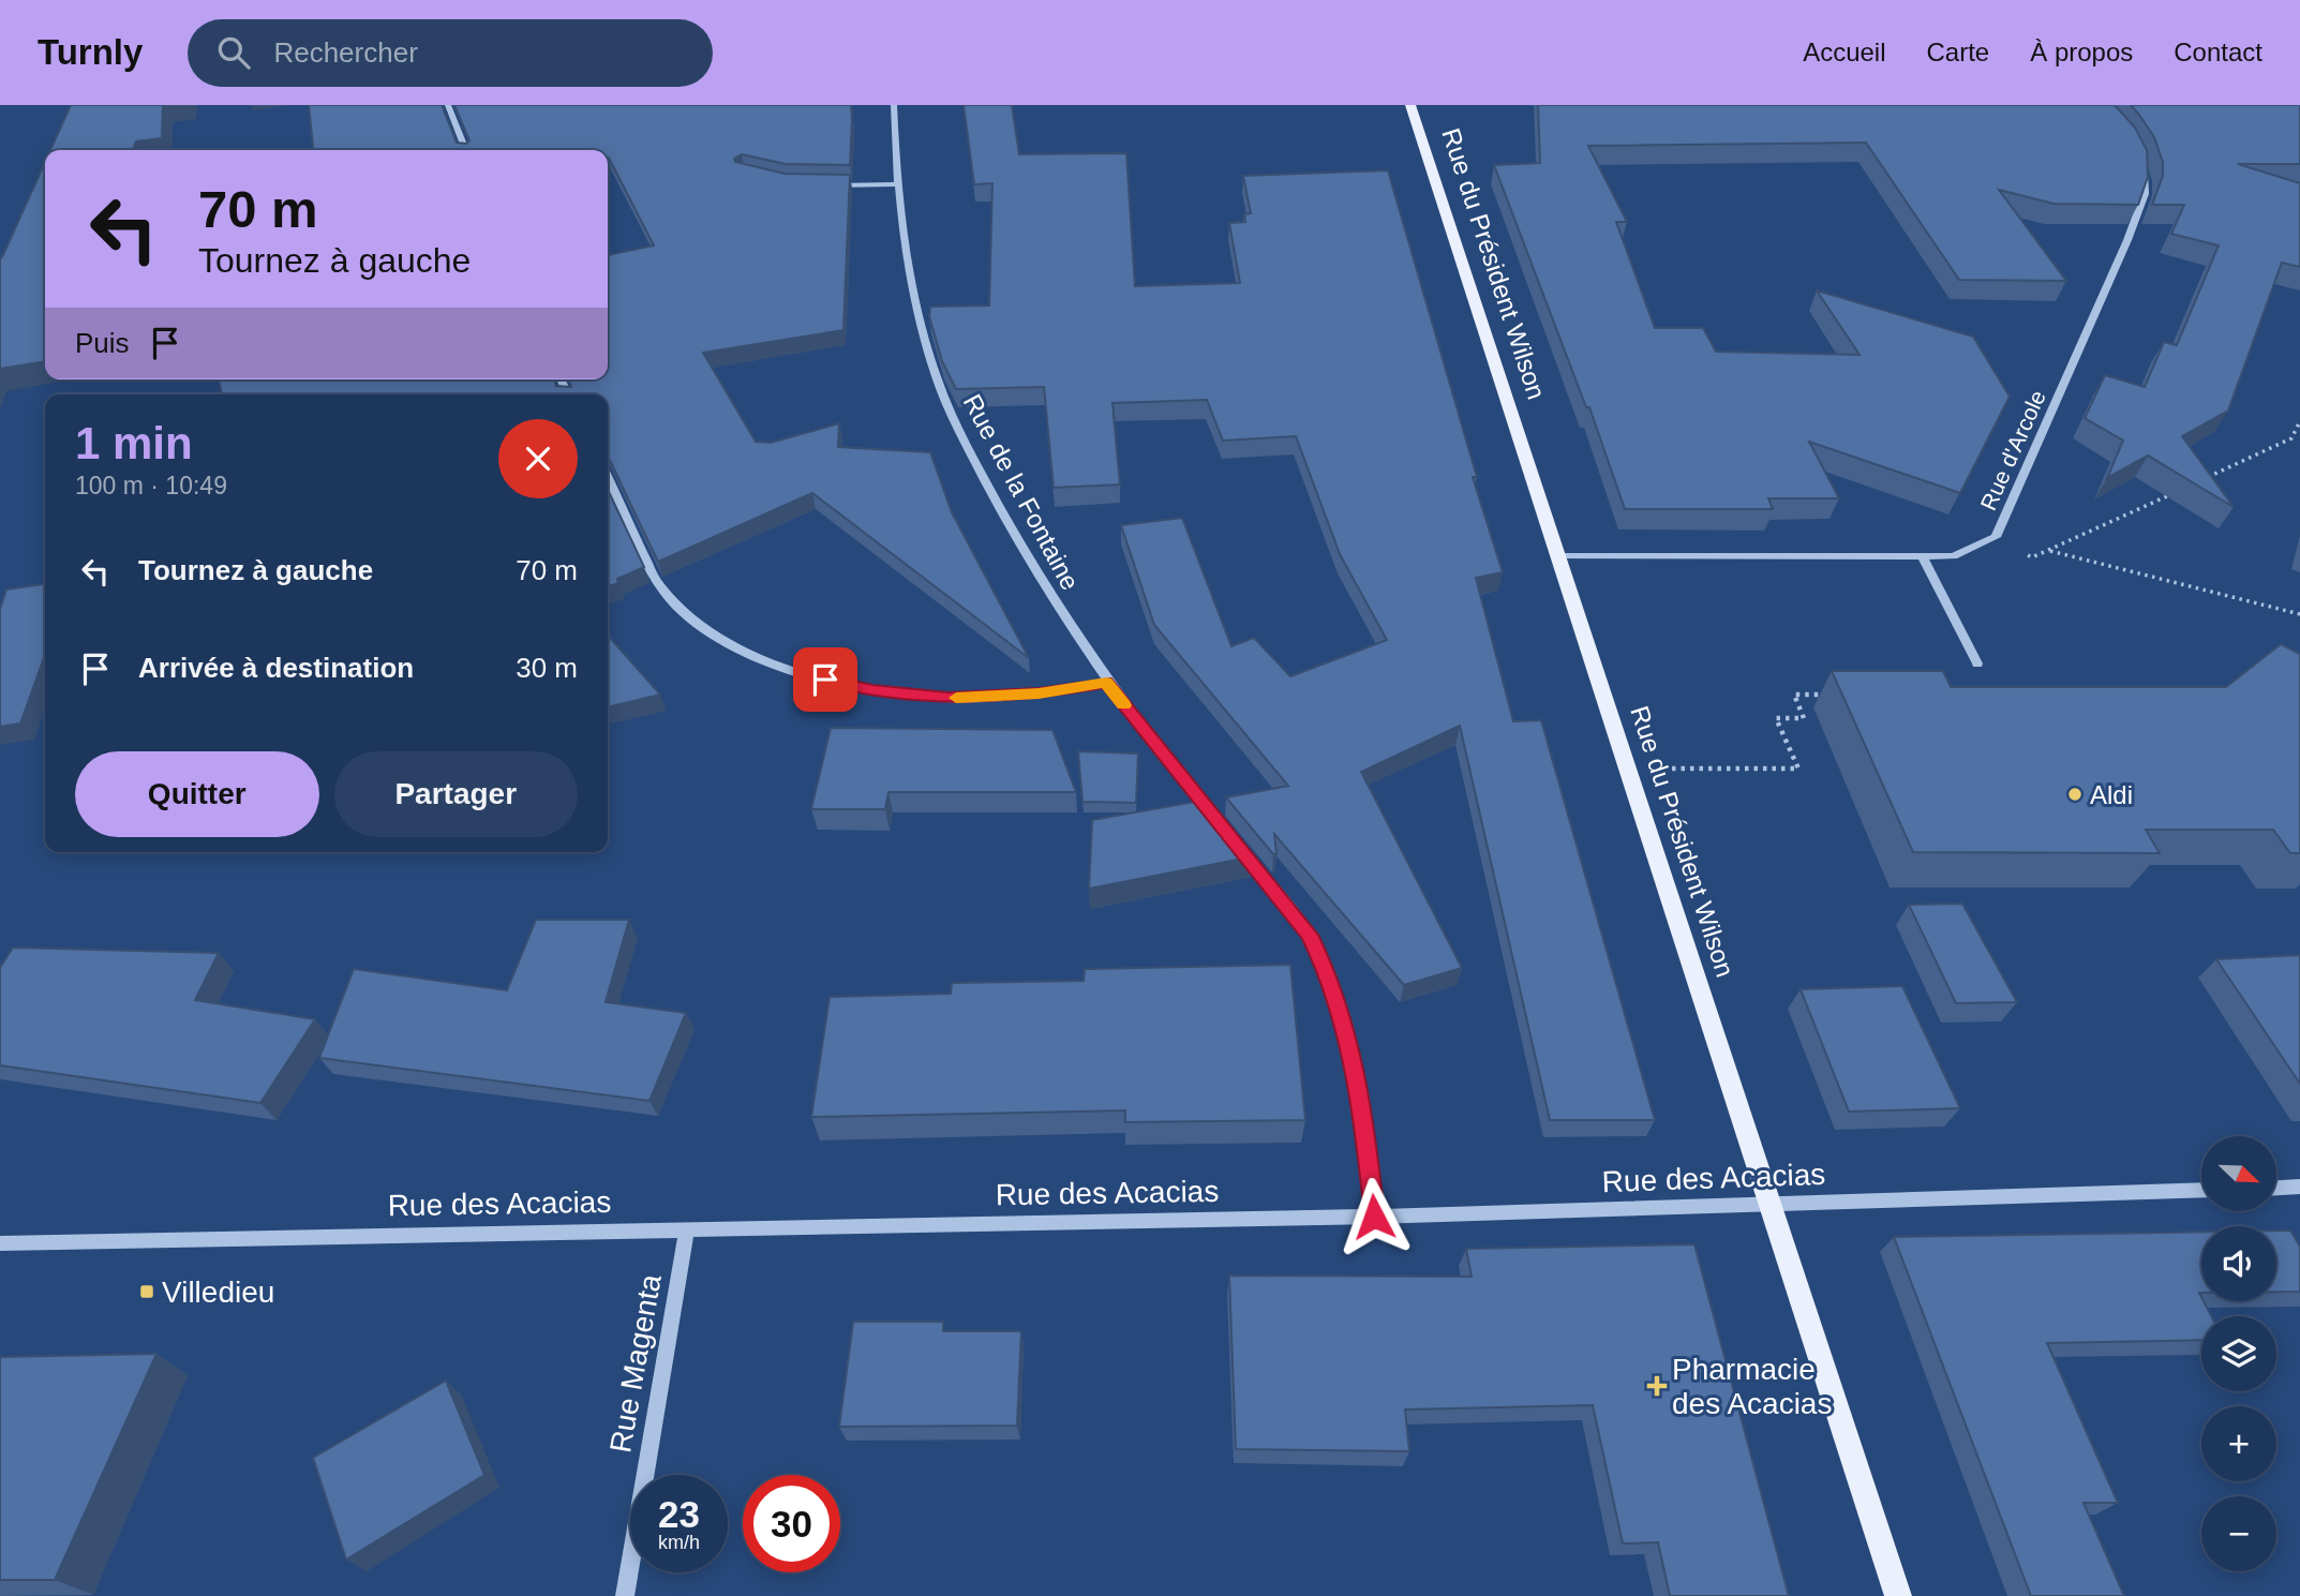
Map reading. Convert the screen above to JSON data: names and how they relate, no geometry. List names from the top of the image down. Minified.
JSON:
{"streets":{"main road":["Rue du Président Wilson"],"street":["Rue d'Arcole","Rue de la Fontaine","Rue des Acacias","Rue Magenta"]},"crossings":[["Rue du Président Wilson","Rue d'Arcole"],["Rue du Président Wilson","Rue des Acacias"],["Rue des Acacias","Rue Magenta"]],"places":{"other":["Aldi"],"transit":["Villedieu"],"health":["Pharmacie des Acacias"]},"north":"bottom right","page":{"header":"Turnly","search":"Rechercher","nav":["Accueil","Carte","À propos","Contact"],"turn":["70 m","Tournez à gauche"],"then":"Puis","heading":["1 min","100 m · 10:49"],"list":[{"name":"Tournez à gauche","value":"70 m"},{"name":"Arrivée à destination","value":"30 m"}],"buttons":["Quitter","Partager"],"map_buttons":["+","−"],"speed":"23 km/h","limit":"30"}}
